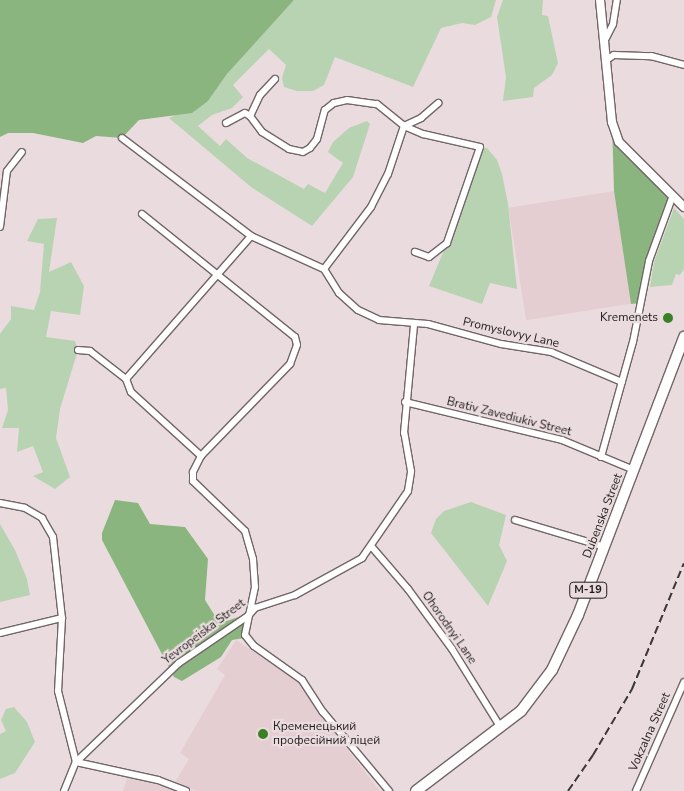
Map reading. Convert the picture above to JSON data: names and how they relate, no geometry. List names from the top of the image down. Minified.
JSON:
{"streets":{"highway":["Dubenska Street","М-19"],"street":["Promyslovyy Lane","Brativ Zavediukiv Street","Ohorodnyi Lane","Yevropeiska Street","Vokzalna Street"]},"crossings":[["Promyslovyy Lane","Yevropeiska Street"],["Brativ Zavediukiv Street","Dubenska Street"],["Brativ Zavediukiv Street","Yevropeiska Street"],["Dubenska Street","Ohorodnyi Lane"],["Ohorodnyi Lane","Yevropeiska Street"]],"places":["Kremenets","Кременецький професійний ліцей"]}
